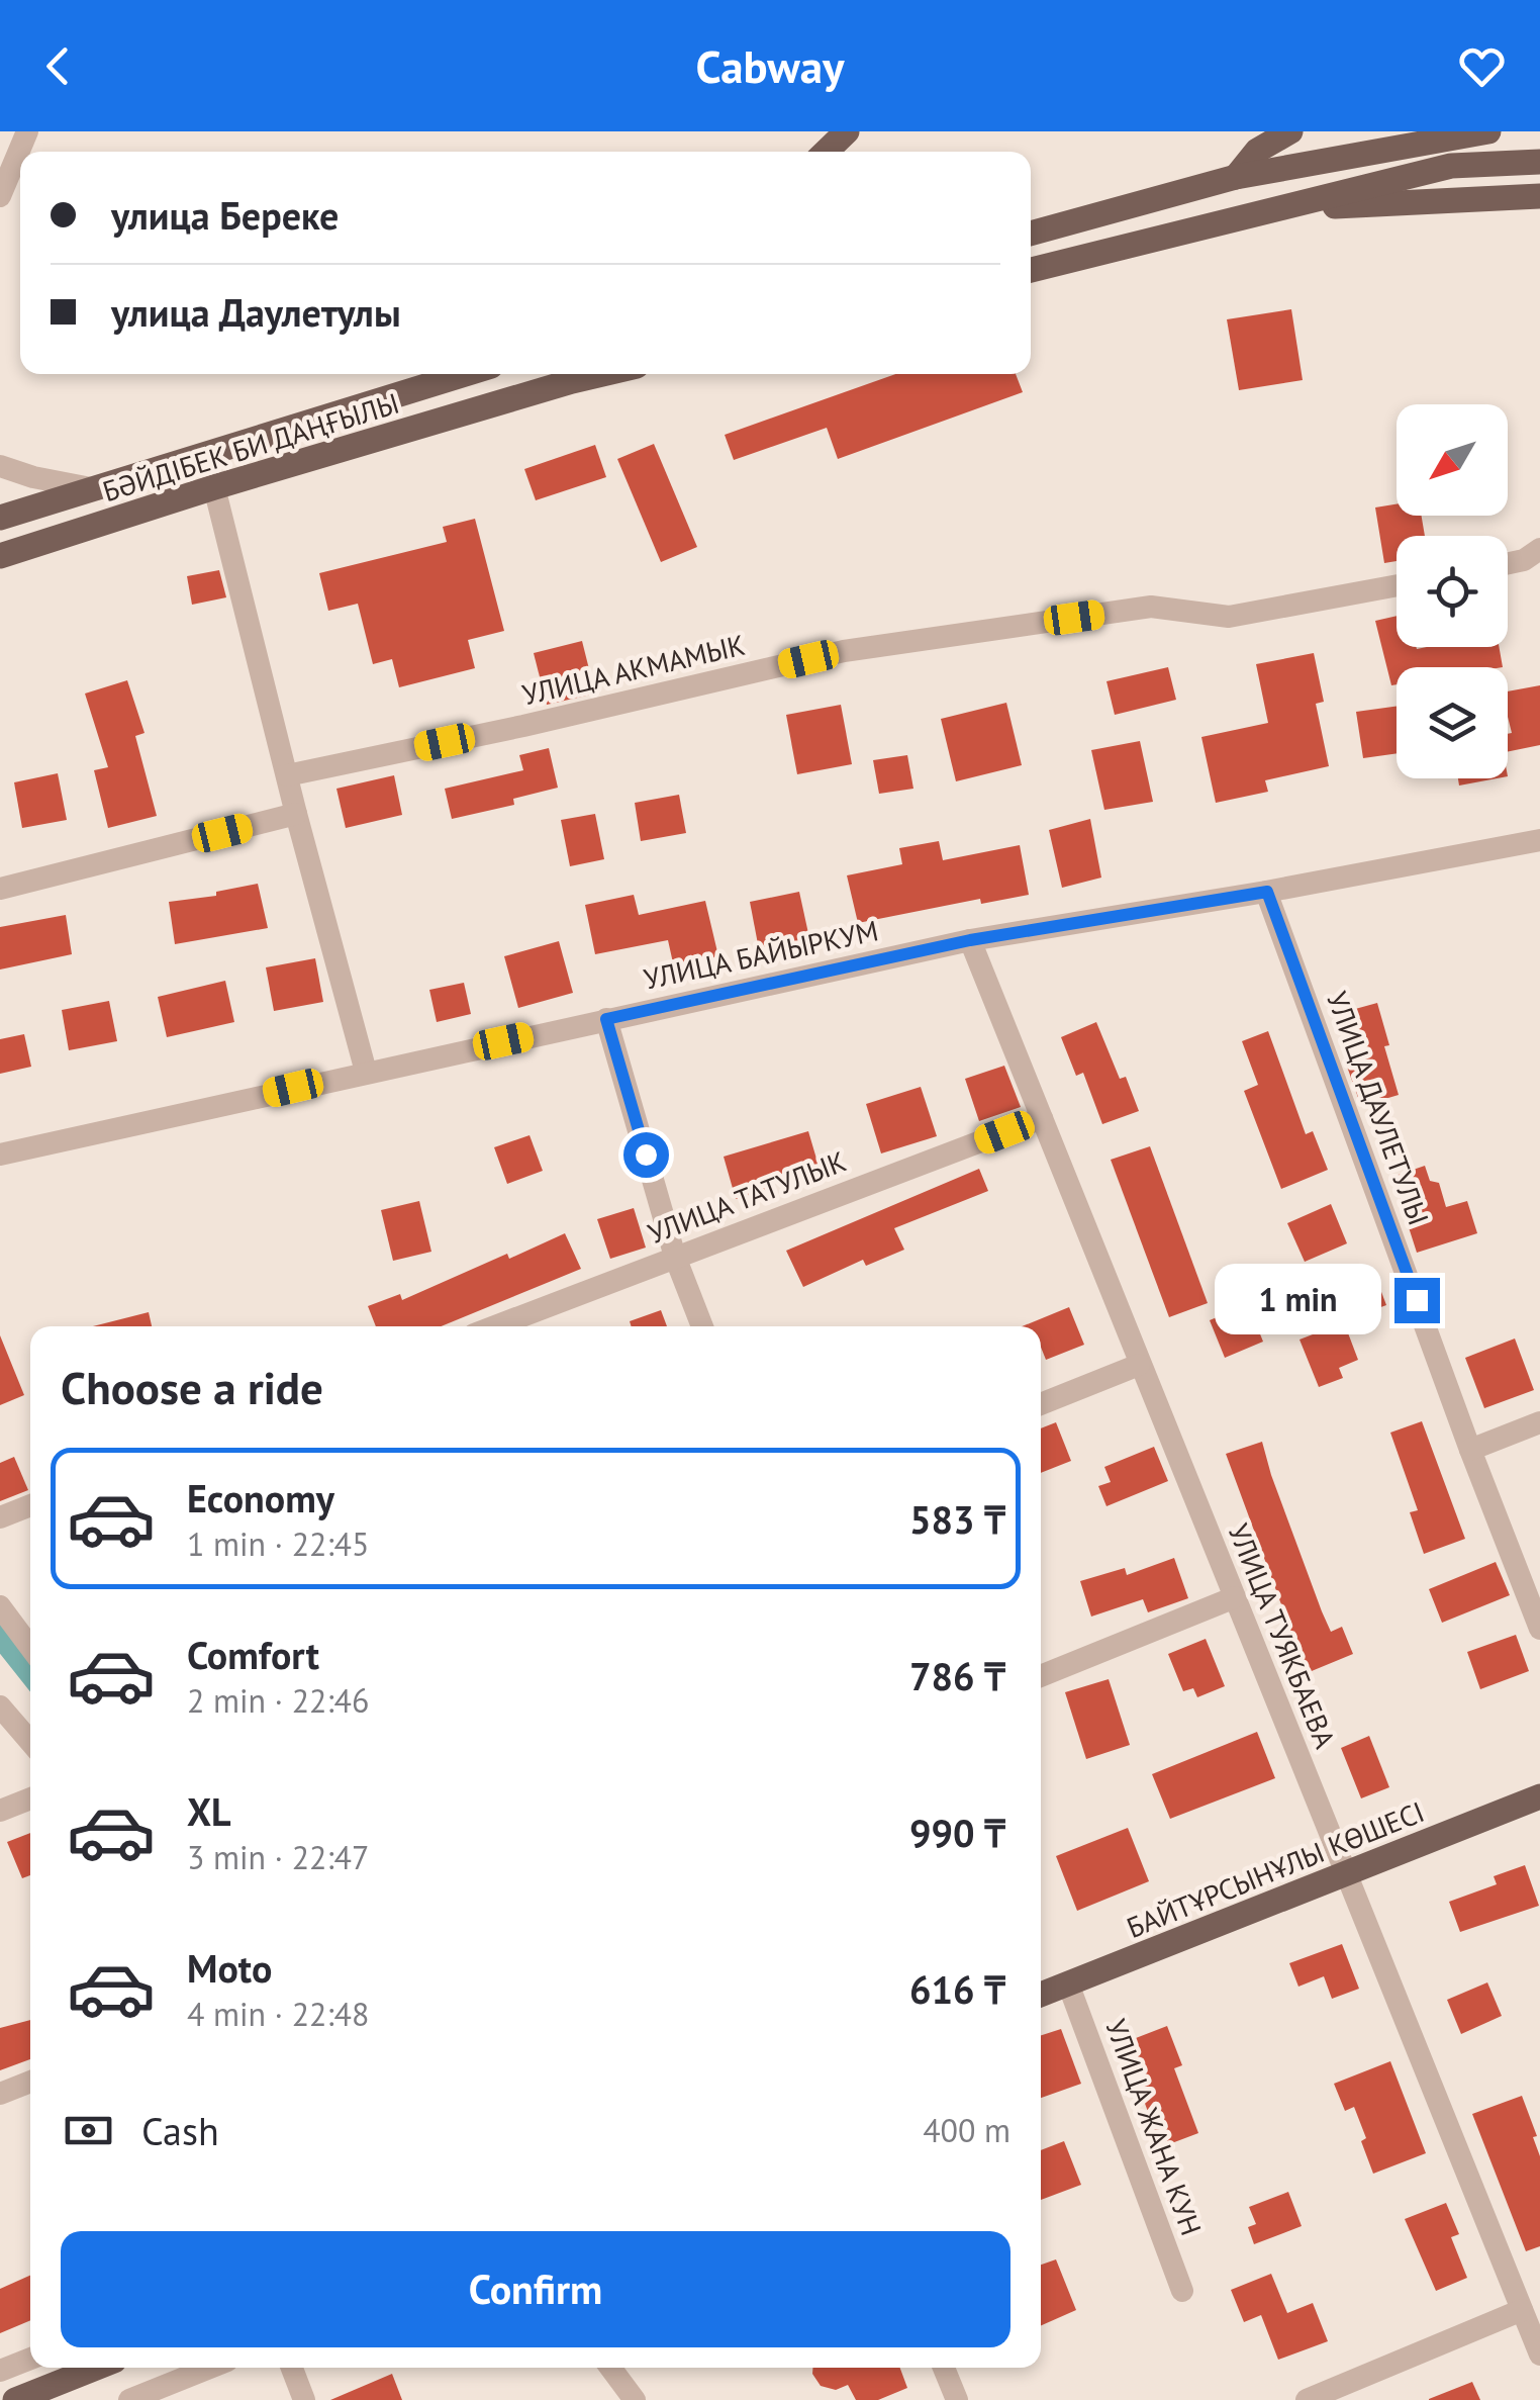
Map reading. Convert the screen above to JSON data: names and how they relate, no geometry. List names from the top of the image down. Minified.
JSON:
{"streets":{"main road":["БӘЙДІБЕК БИ ДАҢҒЫЛЫ","БАЙТҰРСЫНҰЛЫ КӨШЕСІ"],"street":["УЛИЦА АКМАМЫК","УЛИЦА БАЙЫРКУМ","УЛИЦА ДАУЛЕТУЛЫ","УЛИЦА ТАТУЛЫК","УЛИЦА ТУЯКБАЕВА","УЛИЦА ЖАНА КУН"]},"crossings":[["УЛИЦА БАЙЫРКУМ","УЛИЦА ДАУЛЕТУЛЫ"],["УЛИЦА БАЙЫРКУМ","УЛИЦА ТУЯКБАЕВА"],["УЛИЦА ТАТУЛЫК","УЛИЦА ТУЯКБАЕВА"],["УЛИЦА ТУЯКБАЕВА","БАЙТҰРСЫНҰЛЫ КӨШЕСІ"],["БАЙТҰРСЫНҰЛЫ КӨШЕСІ","УЛИЦА ЖАНА КУН"]],"north":"bottom left","page":{"header":"Cabway","banner":["улица Береке","улица Даулетулы"],"bubble":"1 min","heading":"Choose a ride","list":[{"name":"Economy","note":"1 min · 22:45","value":"583 ₸"},{"name":"Comfort","note":"2 min · 22:46","value":"786 ₸"},{"name":"XL","note":"3 min · 22:47","value":"990 ₸"},{"name":"Moto","note":"4 min · 22:48","value":"616 ₸"}],"pay":["Cash","400 m"],"buttons":"Confirm"}}
